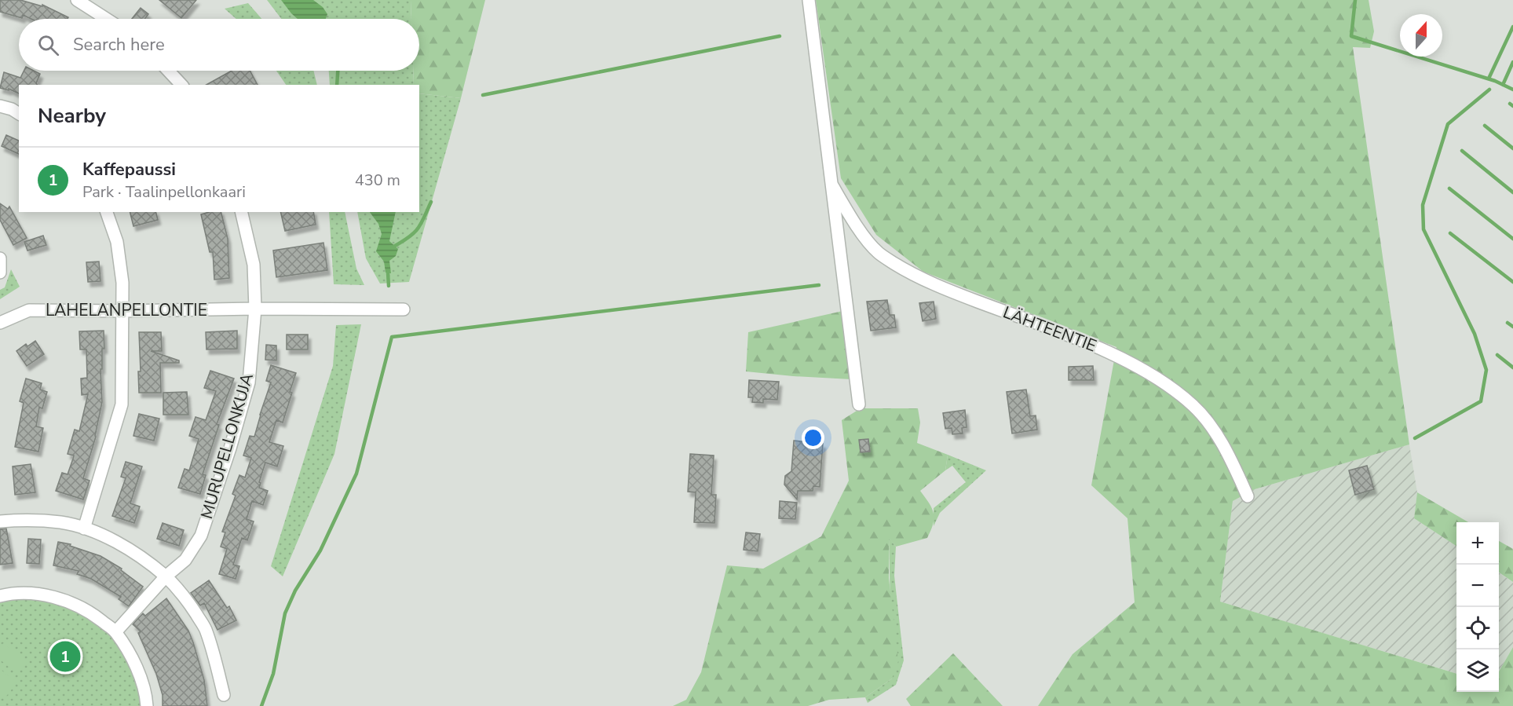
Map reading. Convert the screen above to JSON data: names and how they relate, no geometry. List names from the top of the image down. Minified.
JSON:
{"streets":{"street":["LAHELANPELLONTIE","LÄHTEENTIE","MURUPELLONKUJA"]},"crossings":[["LAHELANPELLONTIE","MURUPELLONKUJA"]],"north":"top","page":{"search":"Search here","heading":"Nearby","list":[{"mark":"1","name":"Kaffepaussi","note":"Park · Taalinpellonkaari","value":"430 m"}],"map_buttons":["+","−"],"pins":"1"}}
